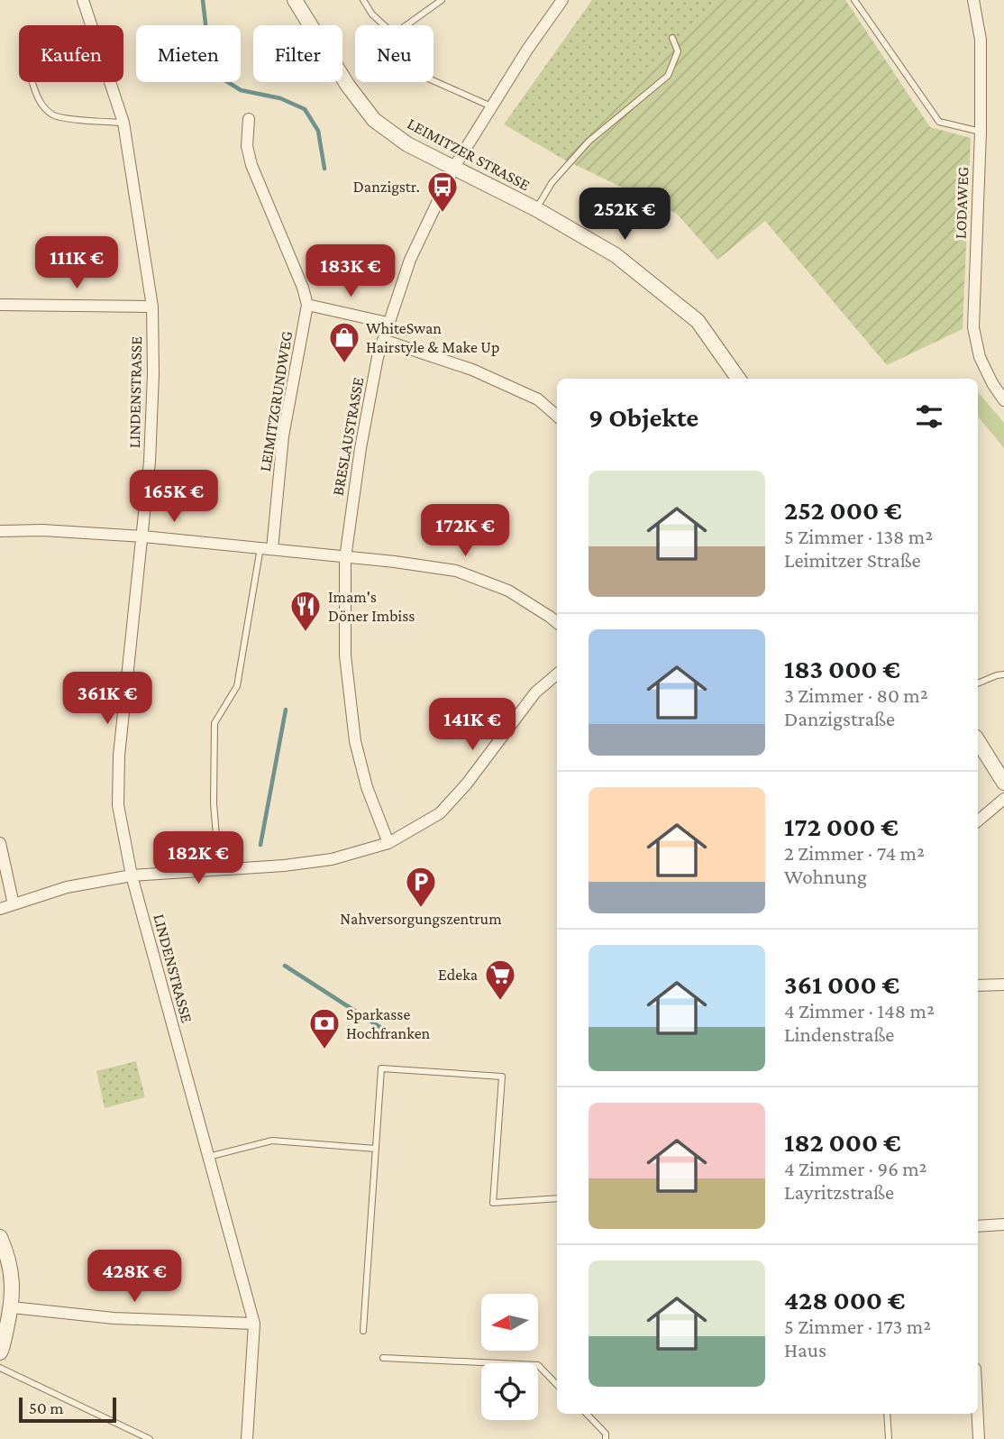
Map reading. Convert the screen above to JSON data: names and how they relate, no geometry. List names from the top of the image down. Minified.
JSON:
{"streets":{"street":["LEIMITZER STRASSE","LODAWEG","LINDENSTRASSE","LEIMITZGRUNDWEG","BRESLAUSTRASSE"]},"crossings":[["LEIMITZER STRASSE","BRESLAUSTRASSE"]],"places":{"bus stop":["Danzigstr."],"shop":["WhiteSwan Hairstyle & Make Up"],"restaurant":["Imam's Döner Imbiss"],"parking":["Nahversorgungszentrum"],"supermarket":["Edeka"],"bank":["Sparkasse Hochfranken"]},"scale_bar":"50 m","north":"left","page":{"chip":["Kaufen","Mieten","Filter","Neu"],"price":["252K €","111K €","183K €","165K €","172K €","361K €","141K €","182K €","428K €"],"heading":"9 Objekte","list":[{"name":"252 000 €","note":"5 Zimmer · 138 m² · Leimitzer Straße"},{"name":"183 000 €","note":"3 Zimmer · 80 m² · Danzigstraße"},{"name":"172 000 €","note":"2 Zimmer · 74 m² · Wohnung"},{"name":"361 000 €","note":"4 Zimmer · 148 m² · Lindenstraße"},{"name":"182 000 €","note":"4 Zimmer · 96 m² · Layritzstraße"},{"name":"428 000 €","note":"5 Zimmer · 173 m² · Haus"}],"scale":"50 m"}}
